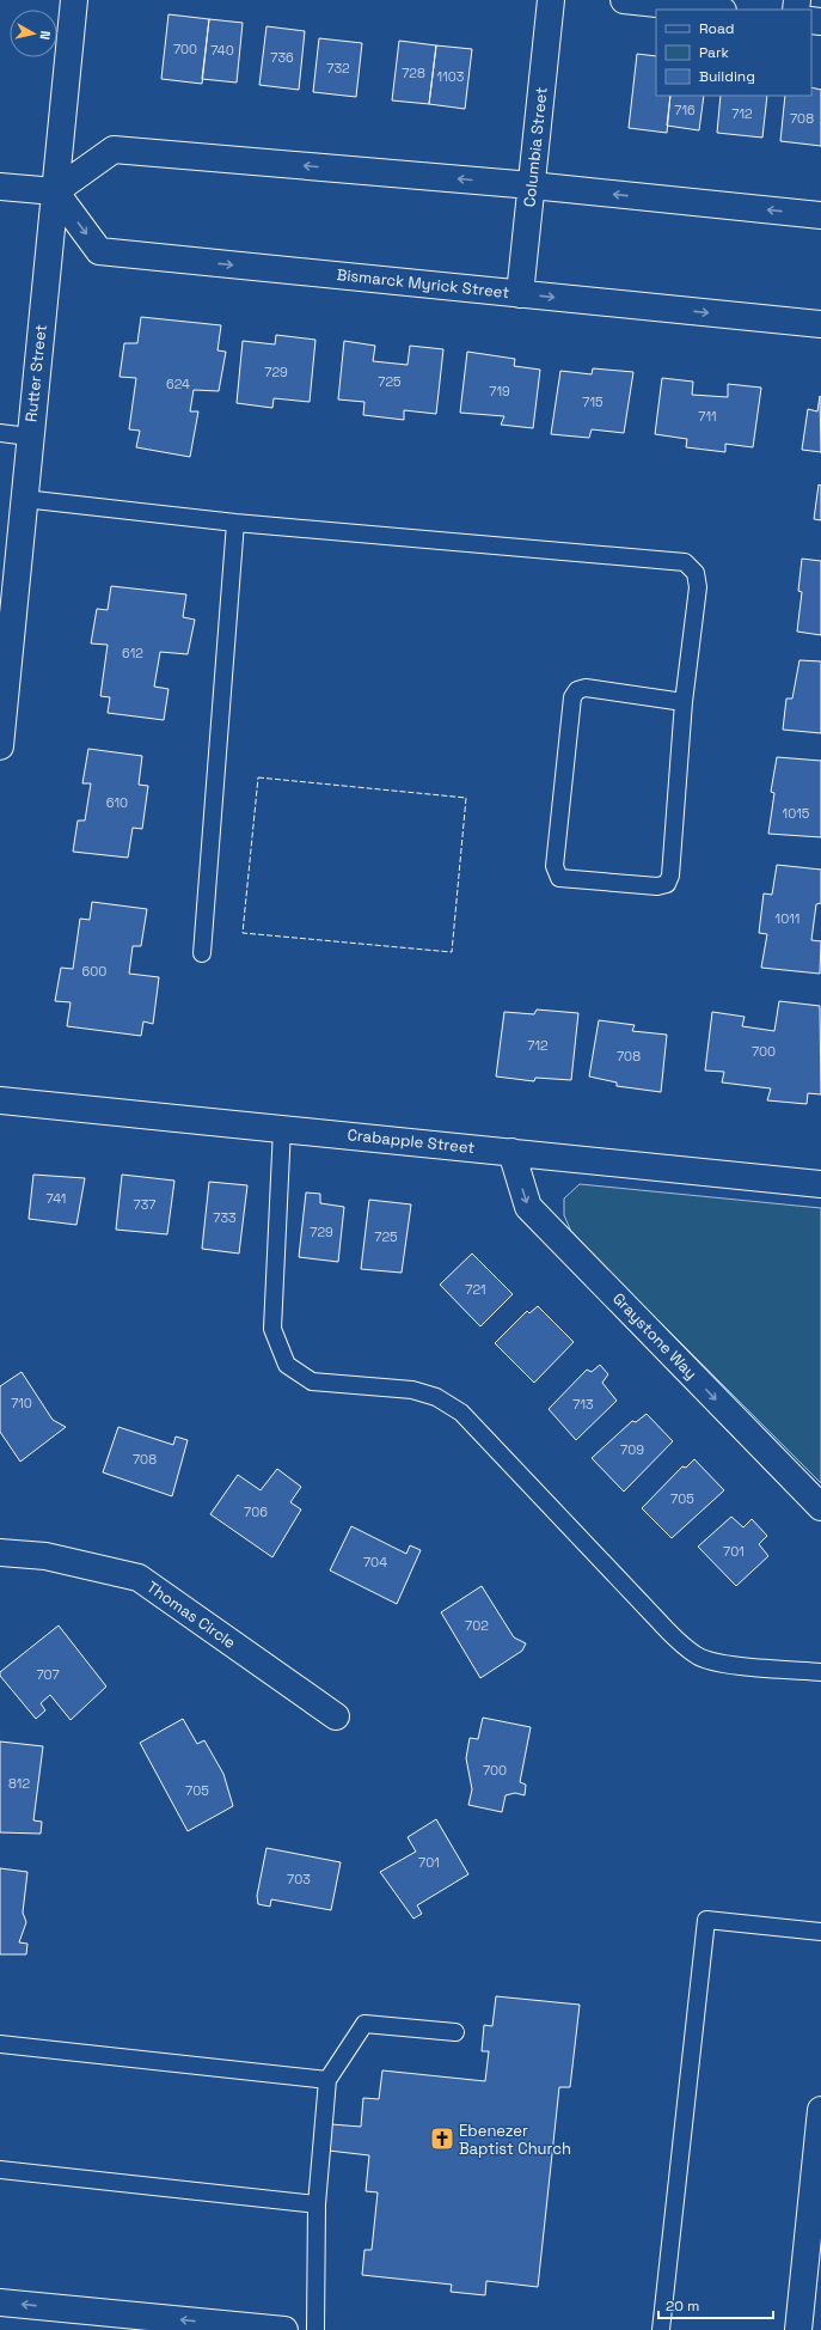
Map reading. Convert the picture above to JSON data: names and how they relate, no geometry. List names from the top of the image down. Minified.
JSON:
{"streets":{"street":["Columbia Street","Bismarck Myrick Street","Rutter Street","Crabapple Street","Graystone Way","Thomas Circle"]},"crossings":[["Columbia Street","Bismarck Myrick Street"],["Bismarck Myrick Street","Rutter Street"],["Crabapple Street","Graystone Way"]],"one_way":["Graystone Way"],"places":{"church":["Ebenezer Baptist Church"]},"house_numbers":["700","740","736","732","728","1103","716","712","708","729","725","624","719","715","711","612","610","1015","1011","600","712","700","708","741","737","733","729","725","721","710","713","709","708","705","706","701","704","702","707","700","812","705","701","703"],"legend":["Road","Park","Building"],"scale_bar":"20 m","north":"right"}
